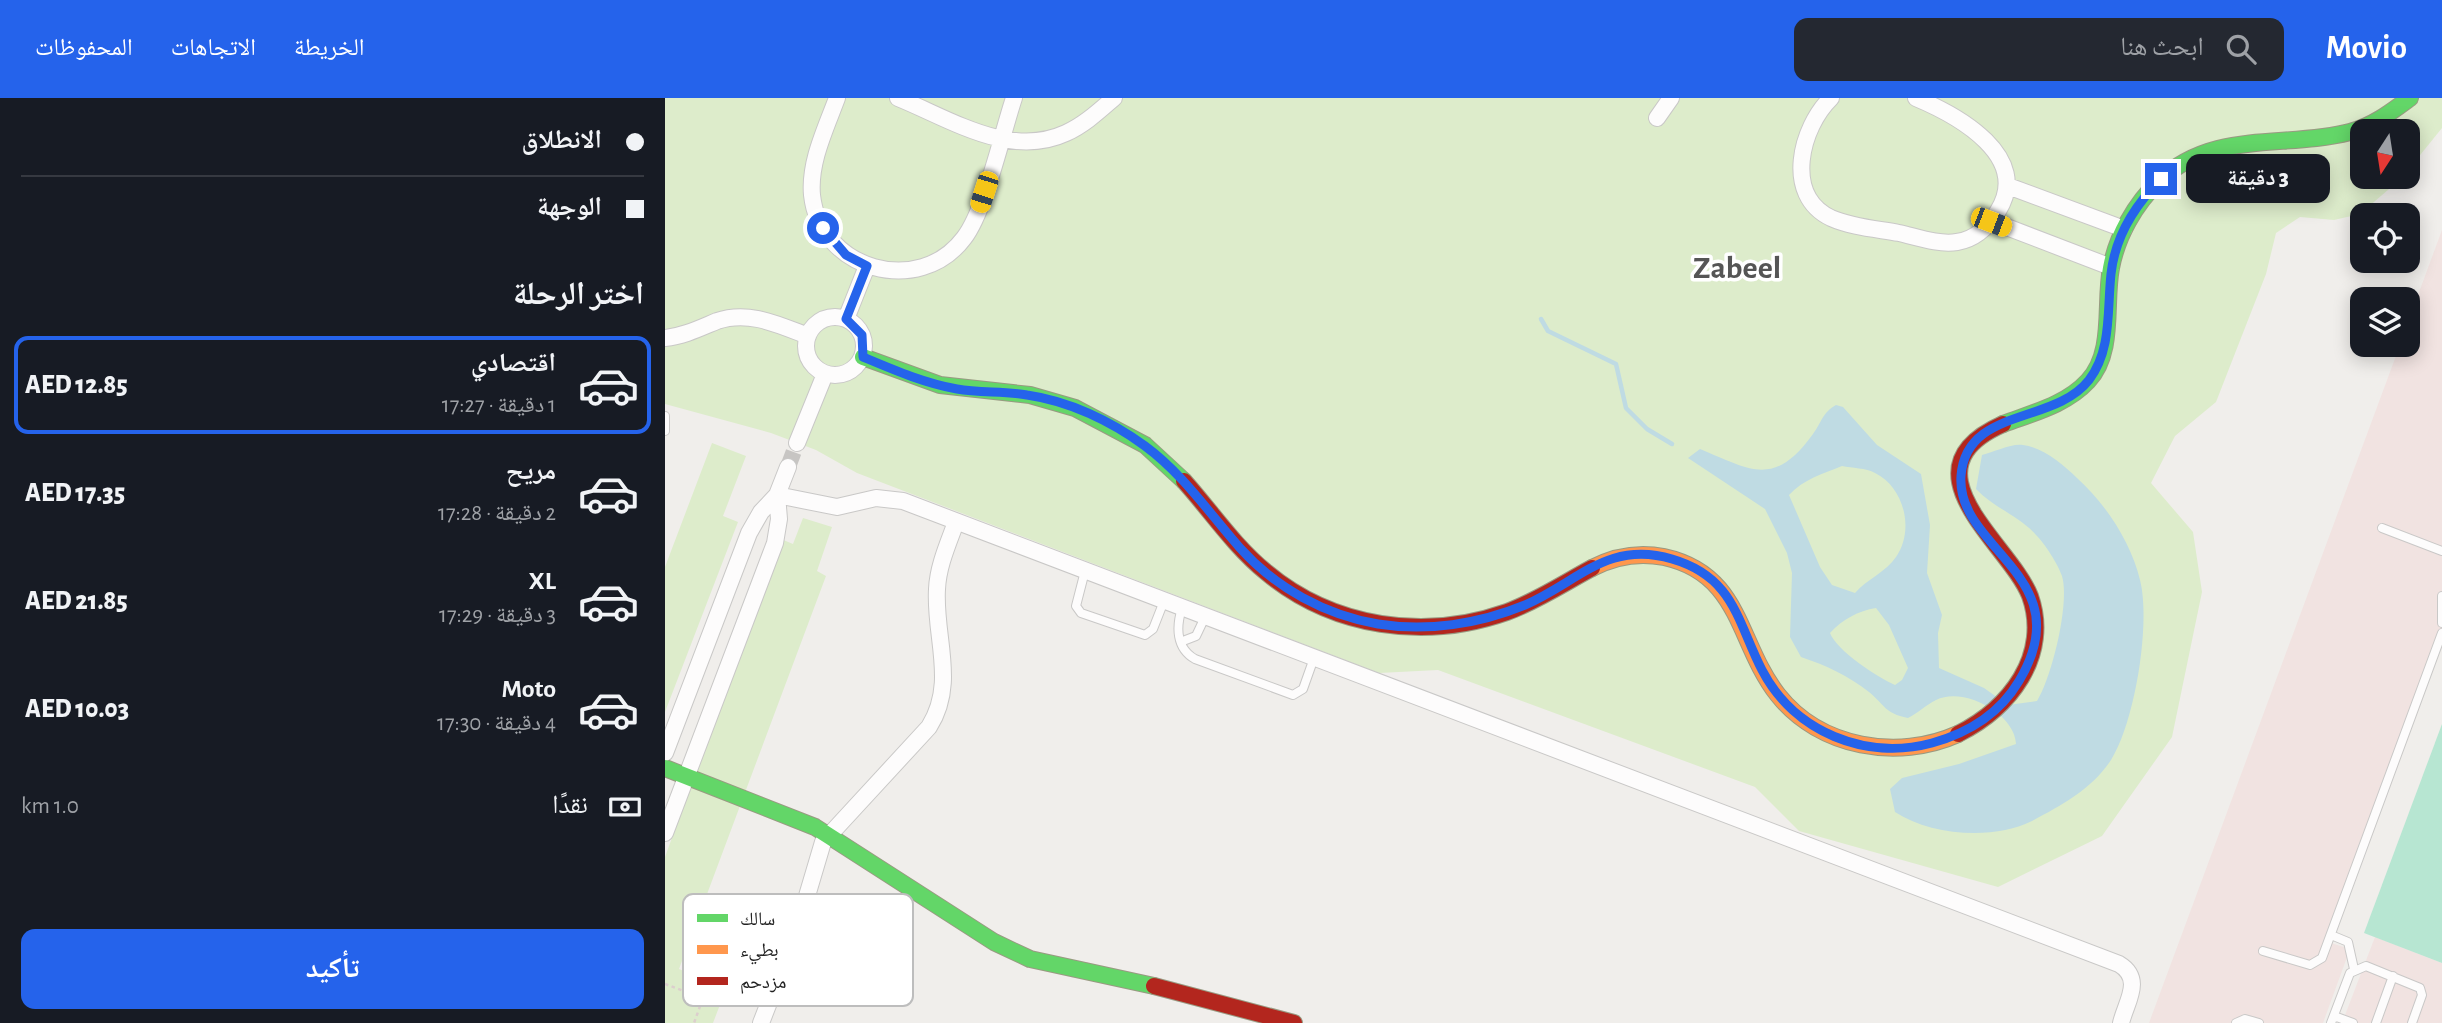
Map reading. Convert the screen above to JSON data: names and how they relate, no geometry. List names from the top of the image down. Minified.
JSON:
{"districts":["Zabeel"],"legend":["سالك","بطيء","مزدحم"],"north":"bottom","page":{"header":"Movio","search":"ابحث هنا","nav":["الخريطة","الاتجاهات","المحفوظات"],"banner":["الانطلاق","الوجهة"],"bubble":"3 دقيقة","heading":"اختر الرحلة","list":[{"name":"اقتصادي","note":"1 دقيقة · 17:27","value":"AED 12.85"},{"name":"مريح","note":"2 دقيقة · 17:28","value":"AED 17.35"},{"name":"XL","note":"3 دقيقة · 17:29","value":"AED 21.85"},{"name":"Moto","note":"4 دقيقة · 17:30","value":"AED 10.03"}],"pay":["نقدًا","1.0 km"],"buttons":"تأكيد"}}
